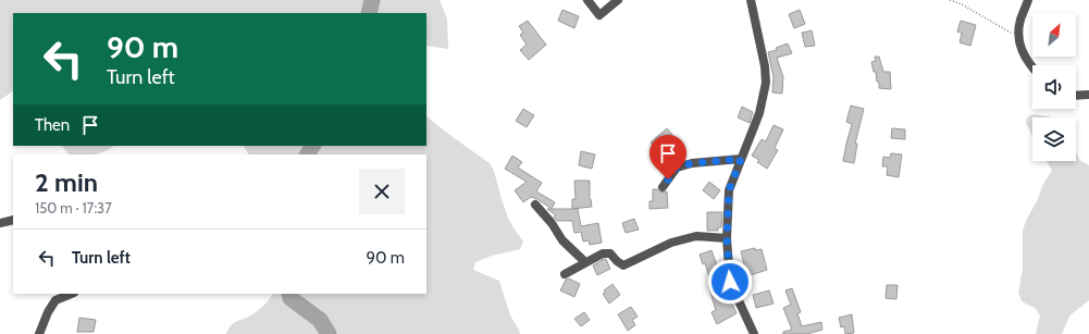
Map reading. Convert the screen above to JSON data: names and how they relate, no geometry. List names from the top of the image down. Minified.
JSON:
{"north":"top right","page":{"turn":["90 m","Turn left"],"then":"Then","heading":["2 min","150 m · 17:37"],"list":[{"name":"Turn left","value":"90 m"}]}}
